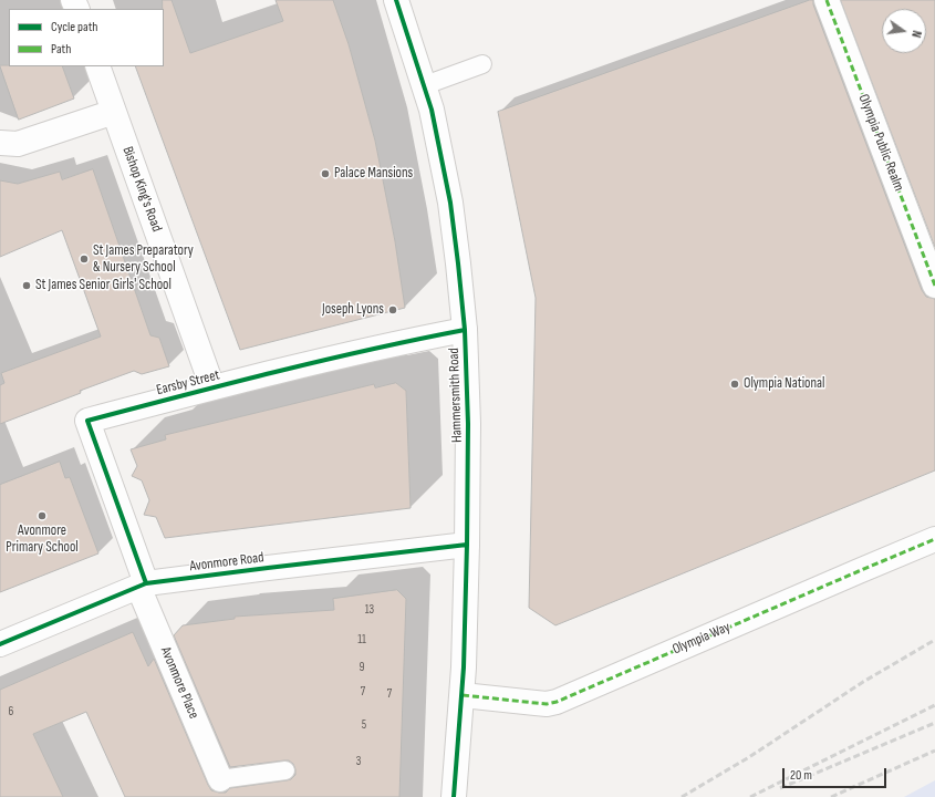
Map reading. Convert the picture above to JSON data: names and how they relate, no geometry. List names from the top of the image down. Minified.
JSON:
{"streets":{"street":["Olympia Public Realm","Bishop King's Road","Earsby Street","Hammersmith Road","Avonmore Road","Olympia Way","Avonmore Place"]},"crossings":[["Bishop King's Road","Earsby Street"],["Earsby Street","Hammersmith Road"],["Earsby Street","Avonmore Road"],["Earsby Street","Avonmore Place"],["Hammersmith Road","Avonmore Road"],["Hammersmith Road","Olympia Way"],["Avonmore Road","Avonmore Place"]],"places":["Palace Mansions","St James Preparatory & Nursery School","St James Senior Girls' School","Joseph Lyons","Olympia National","Avonmore Primary School"],"house_numbers":["13","11","9","7","7","6","5","3"],"legend":["Cycle path","Path"],"scale_bar":"20 m","north":"right"}
